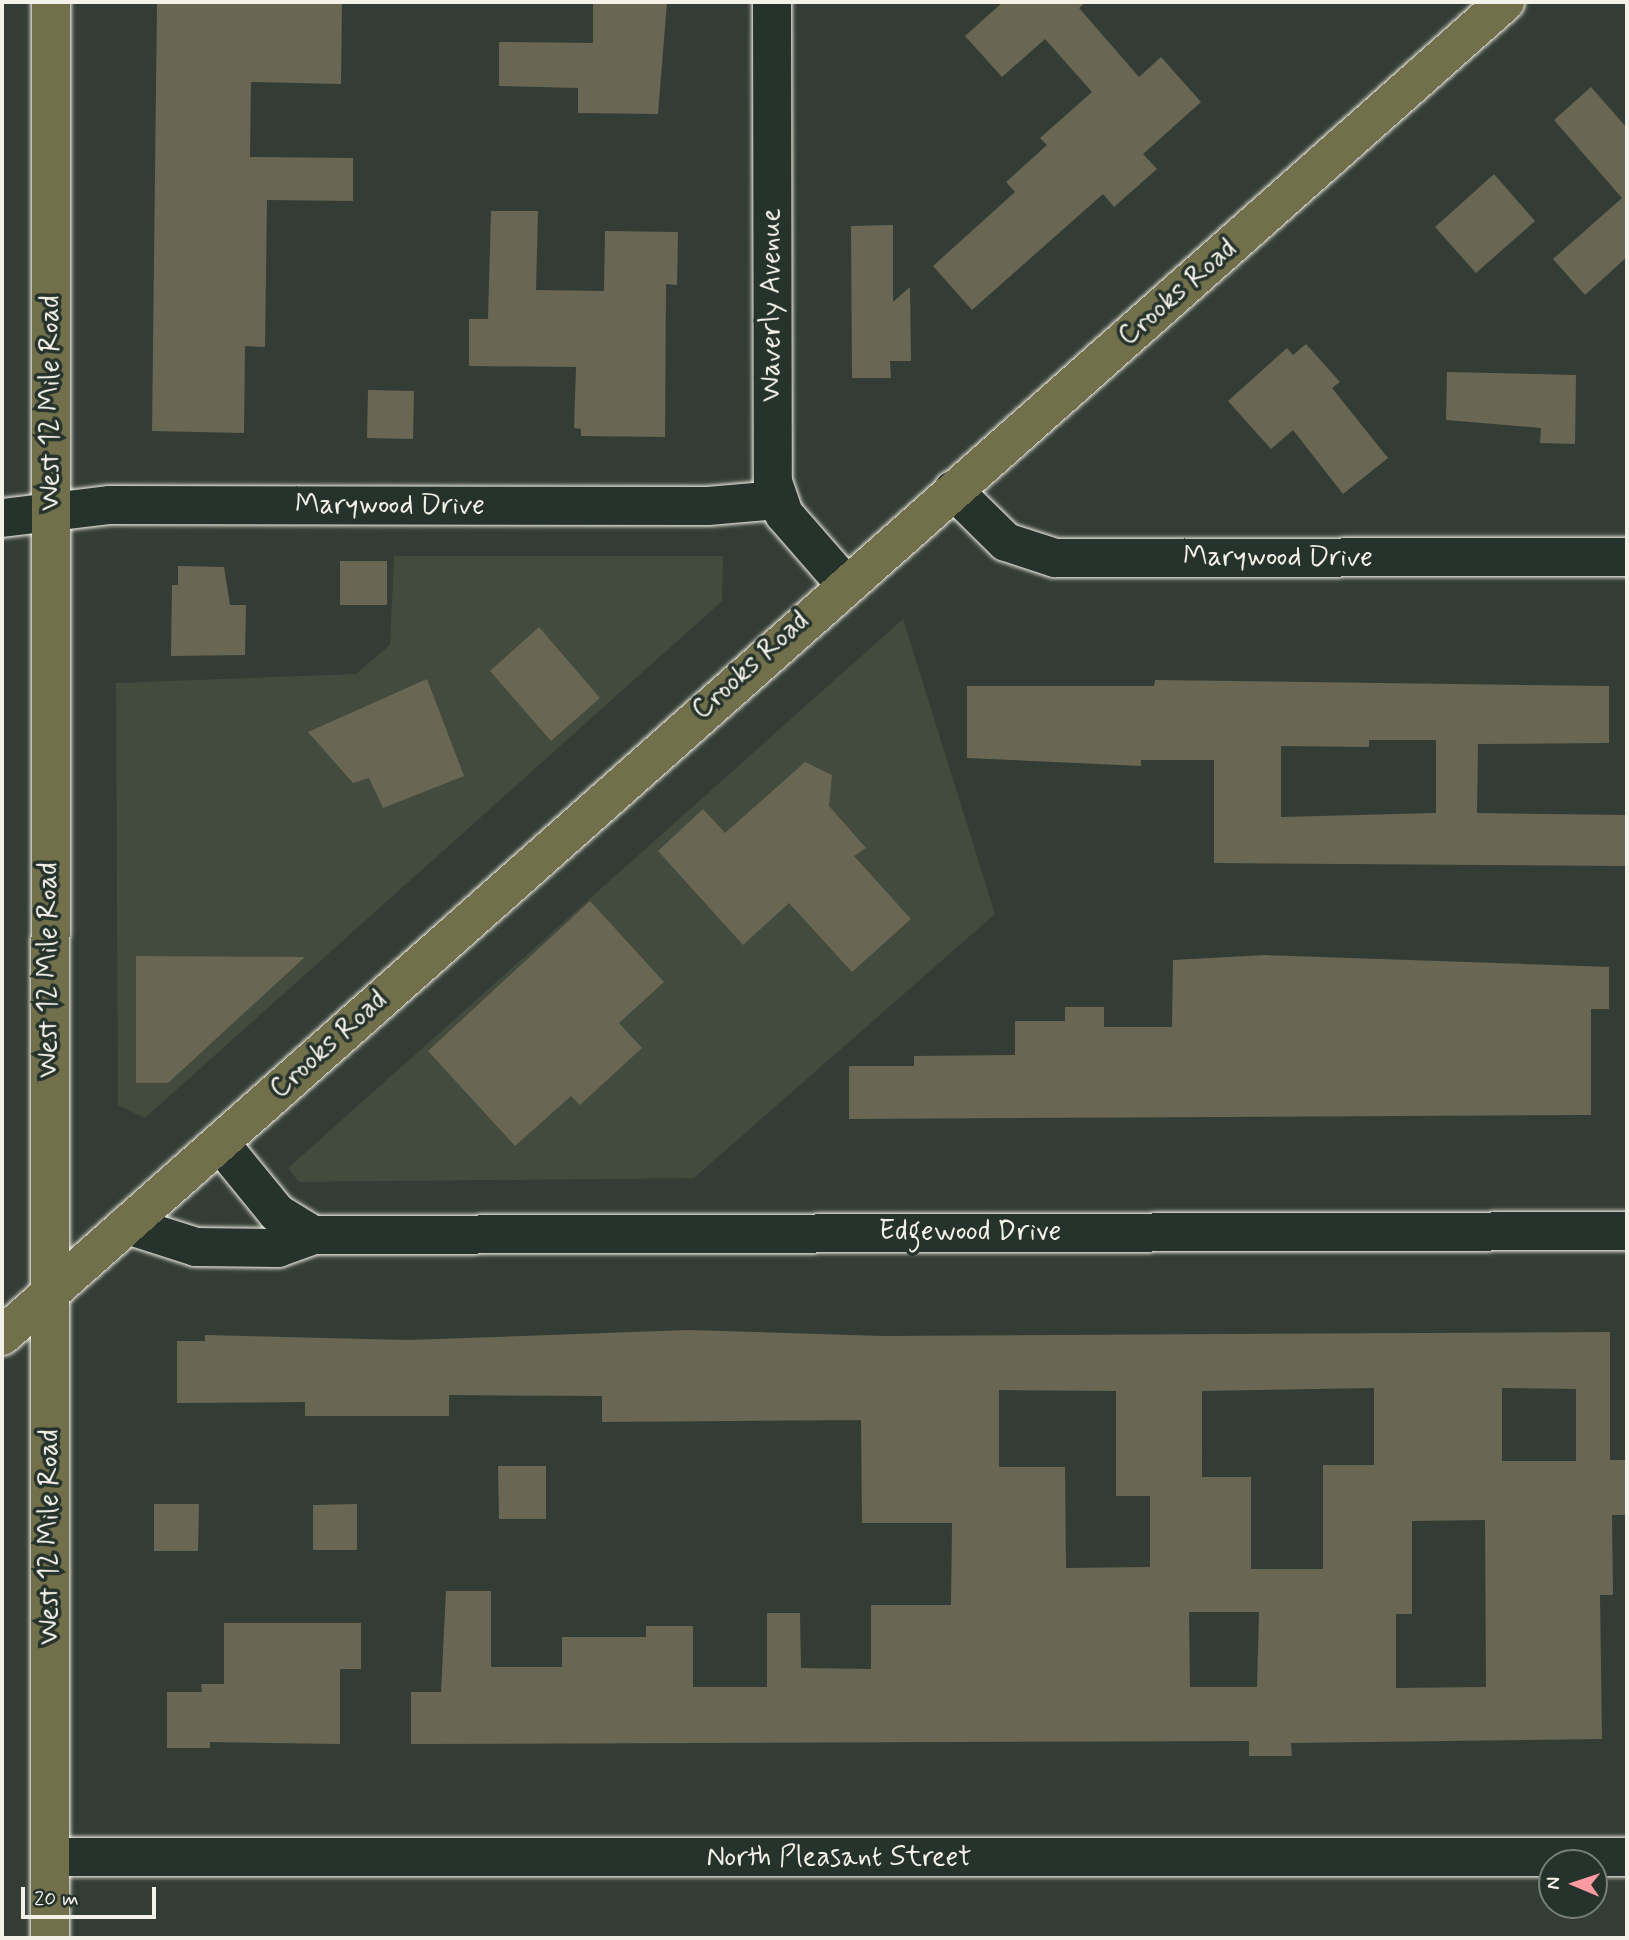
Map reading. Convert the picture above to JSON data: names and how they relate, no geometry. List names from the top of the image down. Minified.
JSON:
{"streets":{"main road":["Crooks Road","West 12 Mile Road"],"street":["Waverly Avenue","Marywood Drive","Edgewood Drive","North Pleasant Street"]},"crossings":[["Crooks Road","West 12 Mile Road"],["Crooks Road","Marywood Drive"],["Crooks Road","Edgewood Drive"],["Waverly Avenue","Marywood Drive"],["West 12 Mile Road","Marywood Drive"],["West 12 Mile Road","North Pleasant Street"]],"scale_bar":"20 m","north":"left"}
